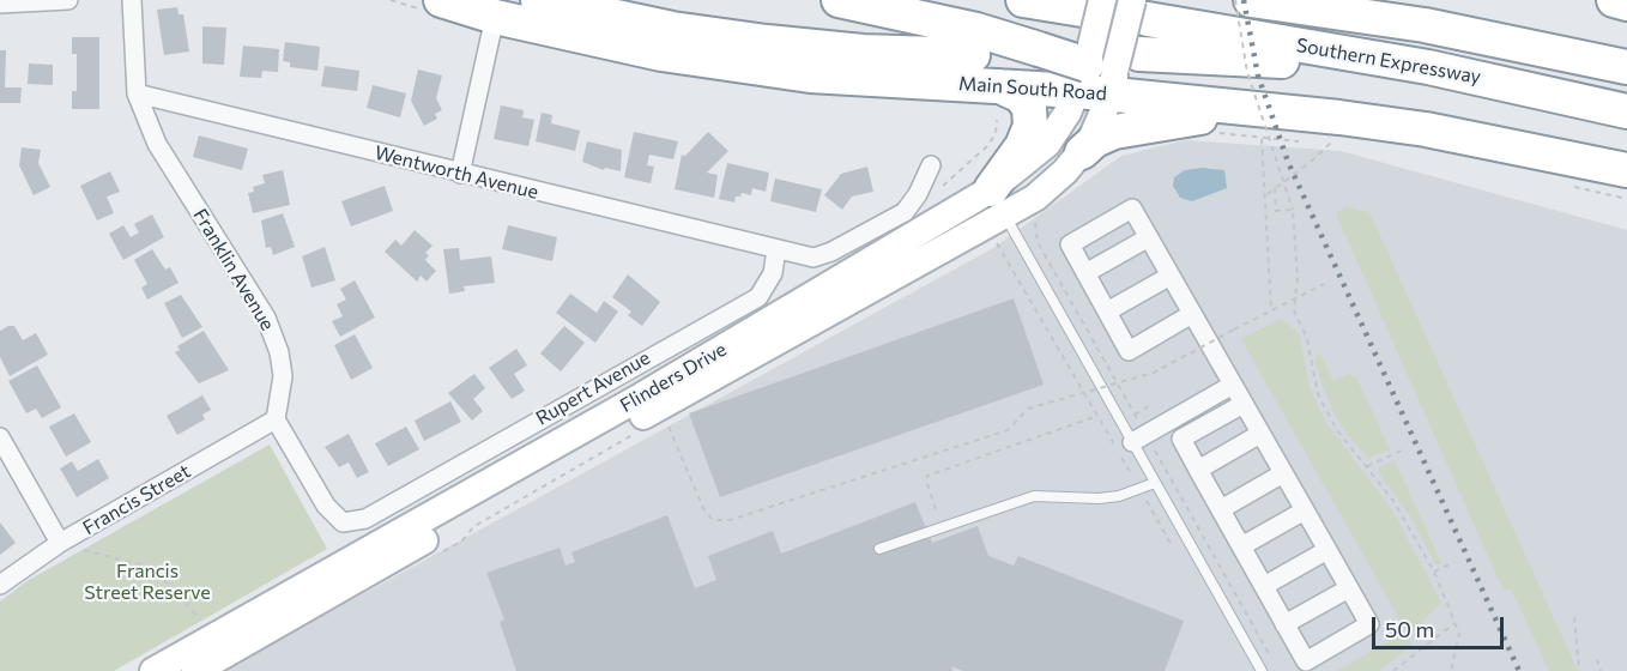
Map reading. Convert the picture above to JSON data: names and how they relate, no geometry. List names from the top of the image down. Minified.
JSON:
{"streets":{"highway":["Southern Expressway","Main South Road"],"street":["Wentworth Avenue","Franklin Avenue","Flinders Drive","Rupert Avenue","Francis Street"]},"crossings":[["Southern Expressway","Flinders Drive"],["Main South Road","Flinders Drive"],["Wentworth Avenue","Franklin Avenue"],["Wentworth Avenue","Rupert Avenue"],["Franklin Avenue","Rupert Avenue"],["Franklin Avenue","Francis Street"],["Rupert Avenue","Francis Street"]],"parks":["Francis Street Reserve"],"scale_bar":"50 m"}
